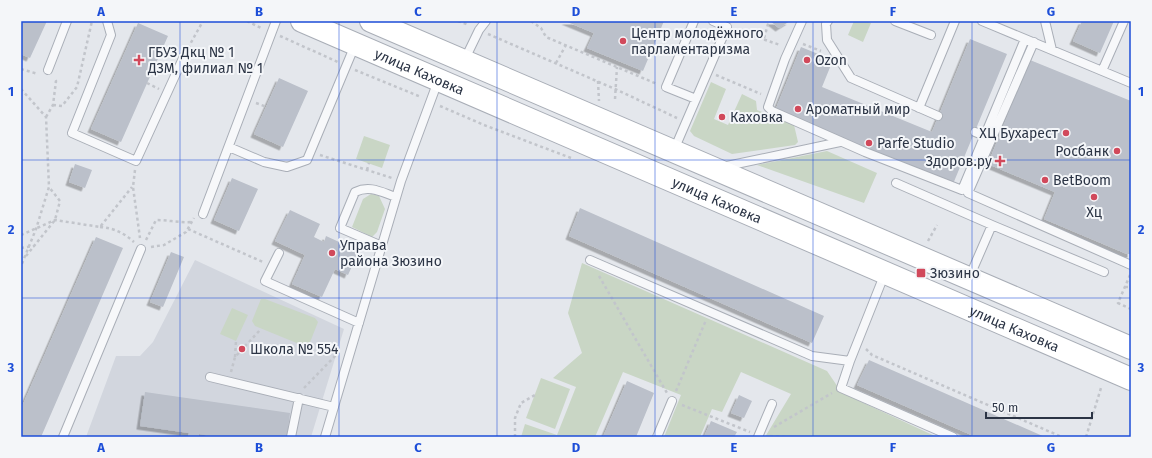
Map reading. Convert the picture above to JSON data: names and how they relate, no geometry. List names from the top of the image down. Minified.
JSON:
{"streets":{"main road":["улица Каховка"]},"places":{"other":["Центр молодёжного парламентаризма","Ozon","Ароматный мир","Каховка","ХЦ Бухарест","Parfe Studio","Росбанк","BetBoom","Хц","Управа района Зюзино","Школа № 554"],"health":["ГБУЗ Дкц № 1 ДЗМ, филиал № 1","Здоров.ру"],"transit":["Зюзино"]},"scale_bar":"50 m","grid":{"columns":["A","B","C","D","E","F","G"],"rows":["1","2","3"]}}
